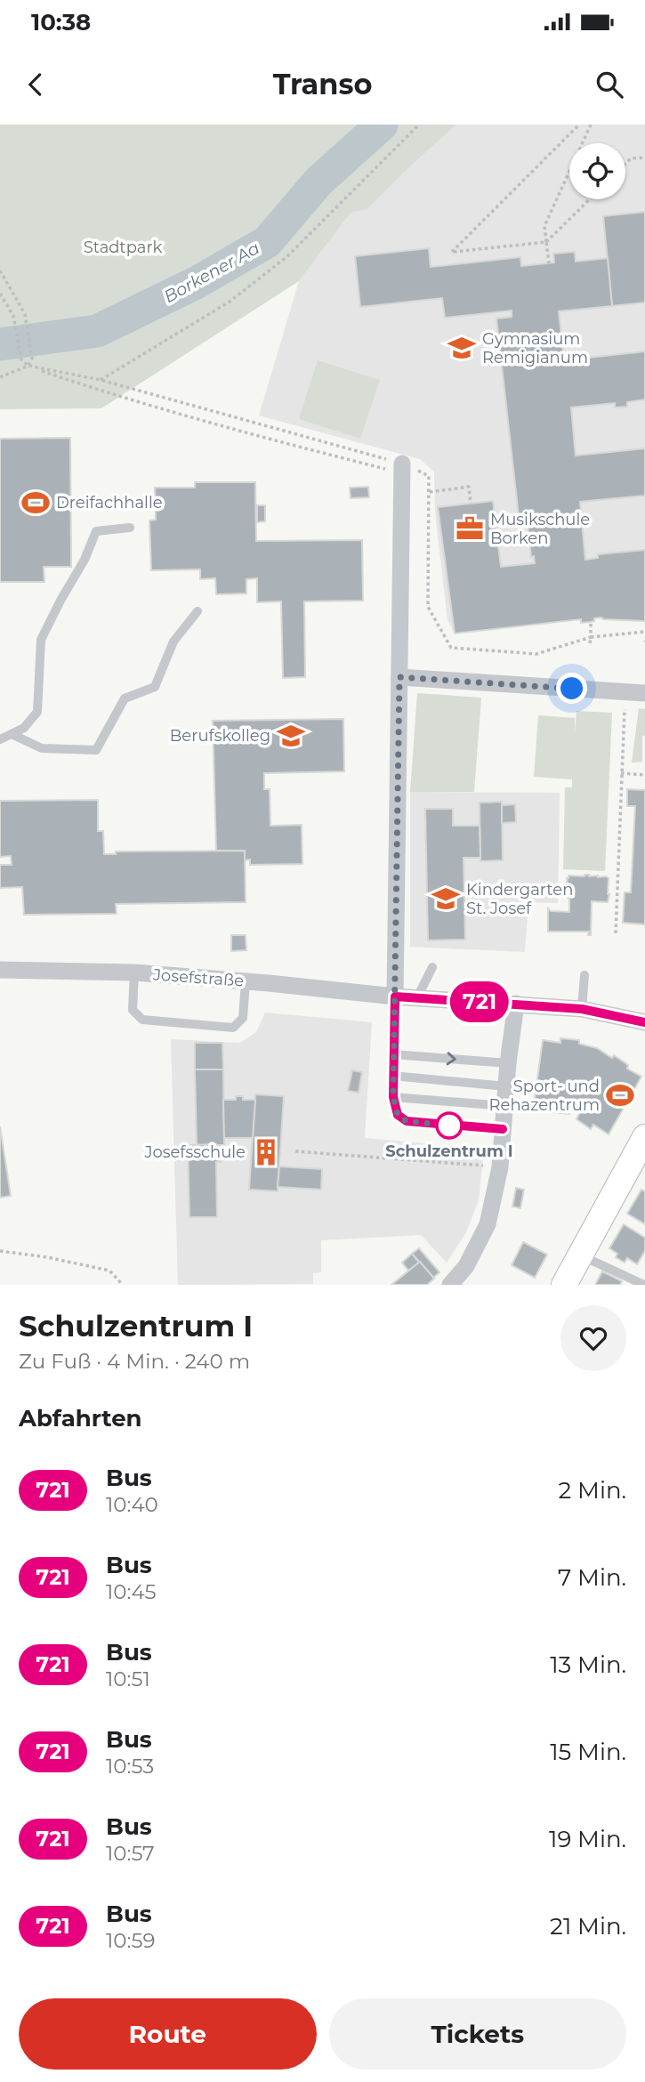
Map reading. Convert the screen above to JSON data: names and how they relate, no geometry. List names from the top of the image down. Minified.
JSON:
{"streets":{"street":["Josefstraße"]},"water":["Borkener Aa"],"parks":["Stadtpark"],"places":{"school or university":["Gymnasium Remigianum","Berufskolleg","Kindergarten St. Josef"],"sports":["Dreifachhalle","Sport- und Rehazentrum"],"office":["Musikschule Borken"],"other":["Schulzentrum I"],"building":["Josefsschule"]},"lines":["bus line 721"],"page":{"status":"10:38","header":"Transo","on_map":"721","heading":[["Schulzentrum I","Zu Fuß · 4 Min. · 240 m"],"Abfahrten"],"list":[{"mark":"721","name":"Bus","note":"10:40","value":"2 Min."},{"mark":"721","name":"Bus","note":"10:45","value":"7 Min."},{"mark":"721","name":"Bus","note":"10:51","value":"13 Min."},{"mark":"721","name":"Bus","note":"10:53","value":"15 Min."},{"mark":"721","name":"Bus","note":"10:57","value":"19 Min."},{"mark":"721","name":"Bus","note":"10:59","value":"21 Min."}],"buttons":["Route","Tickets"]}}
